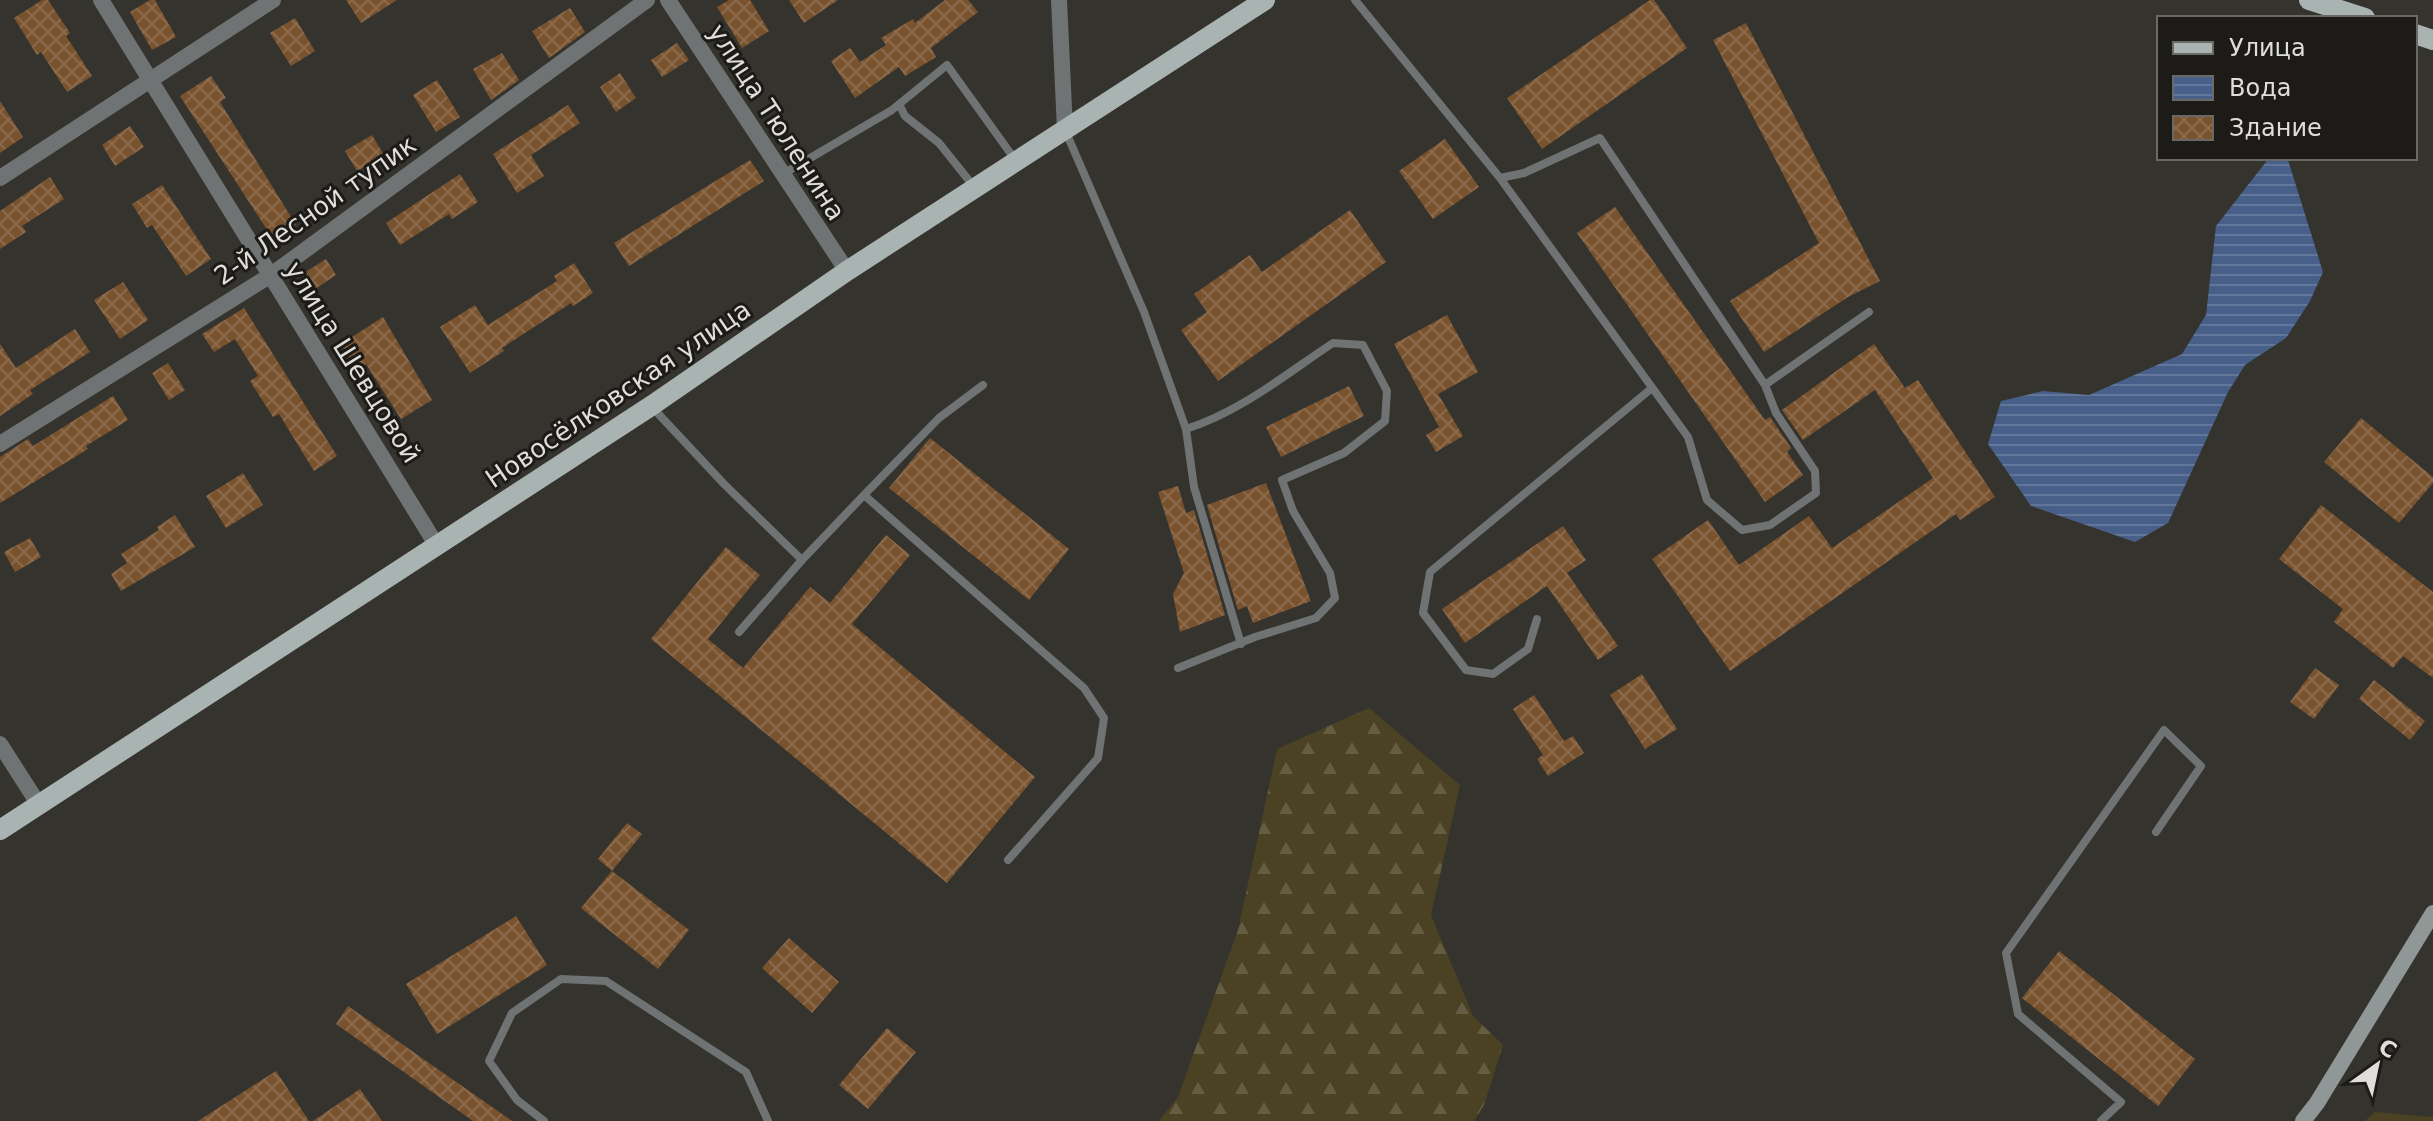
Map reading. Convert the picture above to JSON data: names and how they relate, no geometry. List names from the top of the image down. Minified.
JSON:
{"streets":{"main road":["Новосёлковская улица"],"street":["улица Тюленина","2-й Лесной тупик","улица Шевцовой"]},"crossings":[["улица Тюленина","Новосёлковская улица"],["2-й Лесной тупик","улица Шевцовой"],["улица Шевцовой","Новосёлковская улица"]],"legend":["Улица","Вода","Здание"],"north":"top right"}
